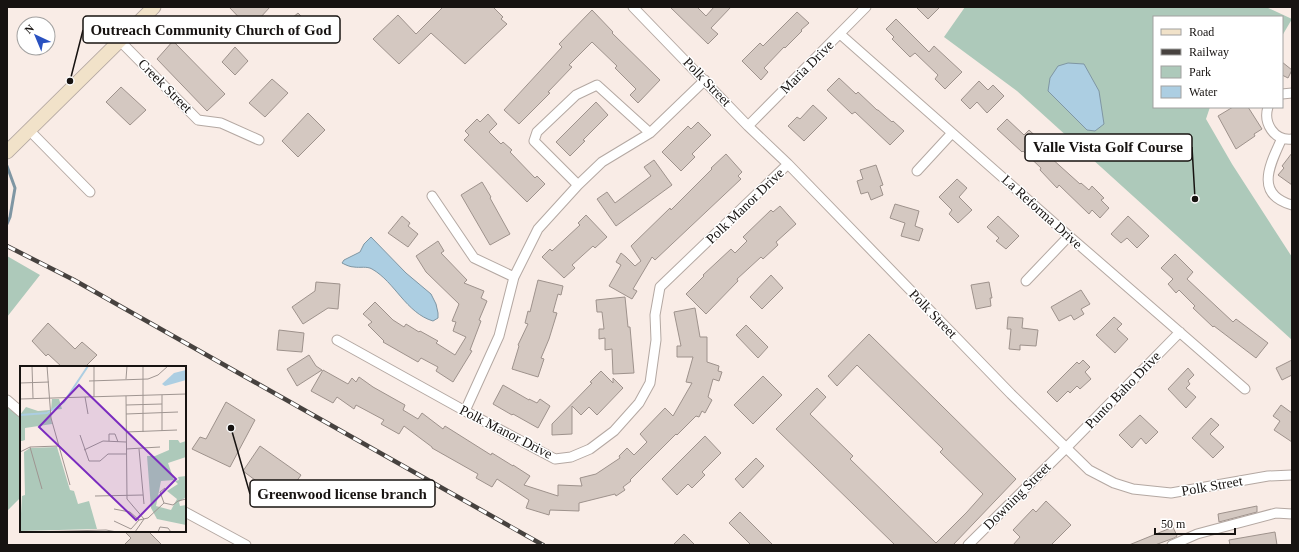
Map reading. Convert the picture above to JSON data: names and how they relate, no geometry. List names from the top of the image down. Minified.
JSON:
{"streets":{"street":["Maria Drive","Polk Street","Creek Street","Polk Manor Drive","La Reforma Drive","Punto Baho Drive","Downing Street"]},"crossings":[["Maria Drive","Polk Street"],["Maria Drive","La Reforma Drive"],["Polk Street","Polk Manor Drive"],["Polk Street","Punto Baho Drive"],["Polk Street","Downing Street"],["La Reforma Drive","Punto Baho Drive"],["Punto Baho Drive","Downing Street"]],"places":["Outreach Community Church of God","Valle Vista Golf Course","Greenwood license branch"],"legend":["Road","Railway","Park","Water"],"scale_bar":"50 m","north":"top left"}
